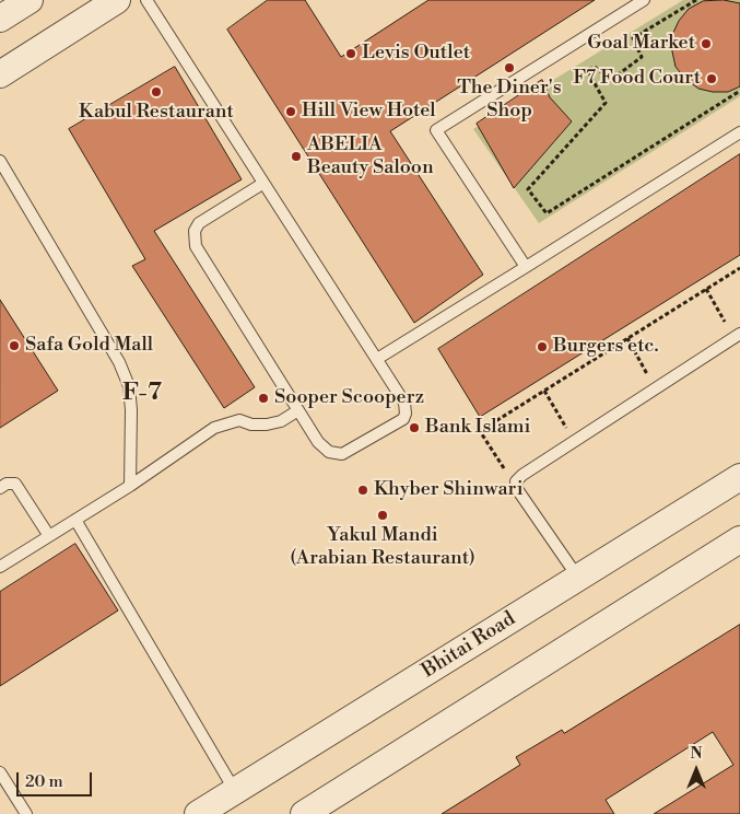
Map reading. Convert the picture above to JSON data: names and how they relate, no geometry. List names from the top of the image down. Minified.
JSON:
{"streets":{"street":["Bhitai Road"]},"districts":["F-7"],"places":["Goal Market","Levis Outlet","The Diner's Shop","F7 Food Court","Kabul Restaurant","Hill View Hotel","ABELIA Beauty Saloon","Safa Gold Mall","Burgers etc.","Sooper Scooperz","Bank Islami","Khyber Shinwari","Yakul Mandi (Arabian Restaurant)"],"scale_bar":"20 m","north":"top"}
